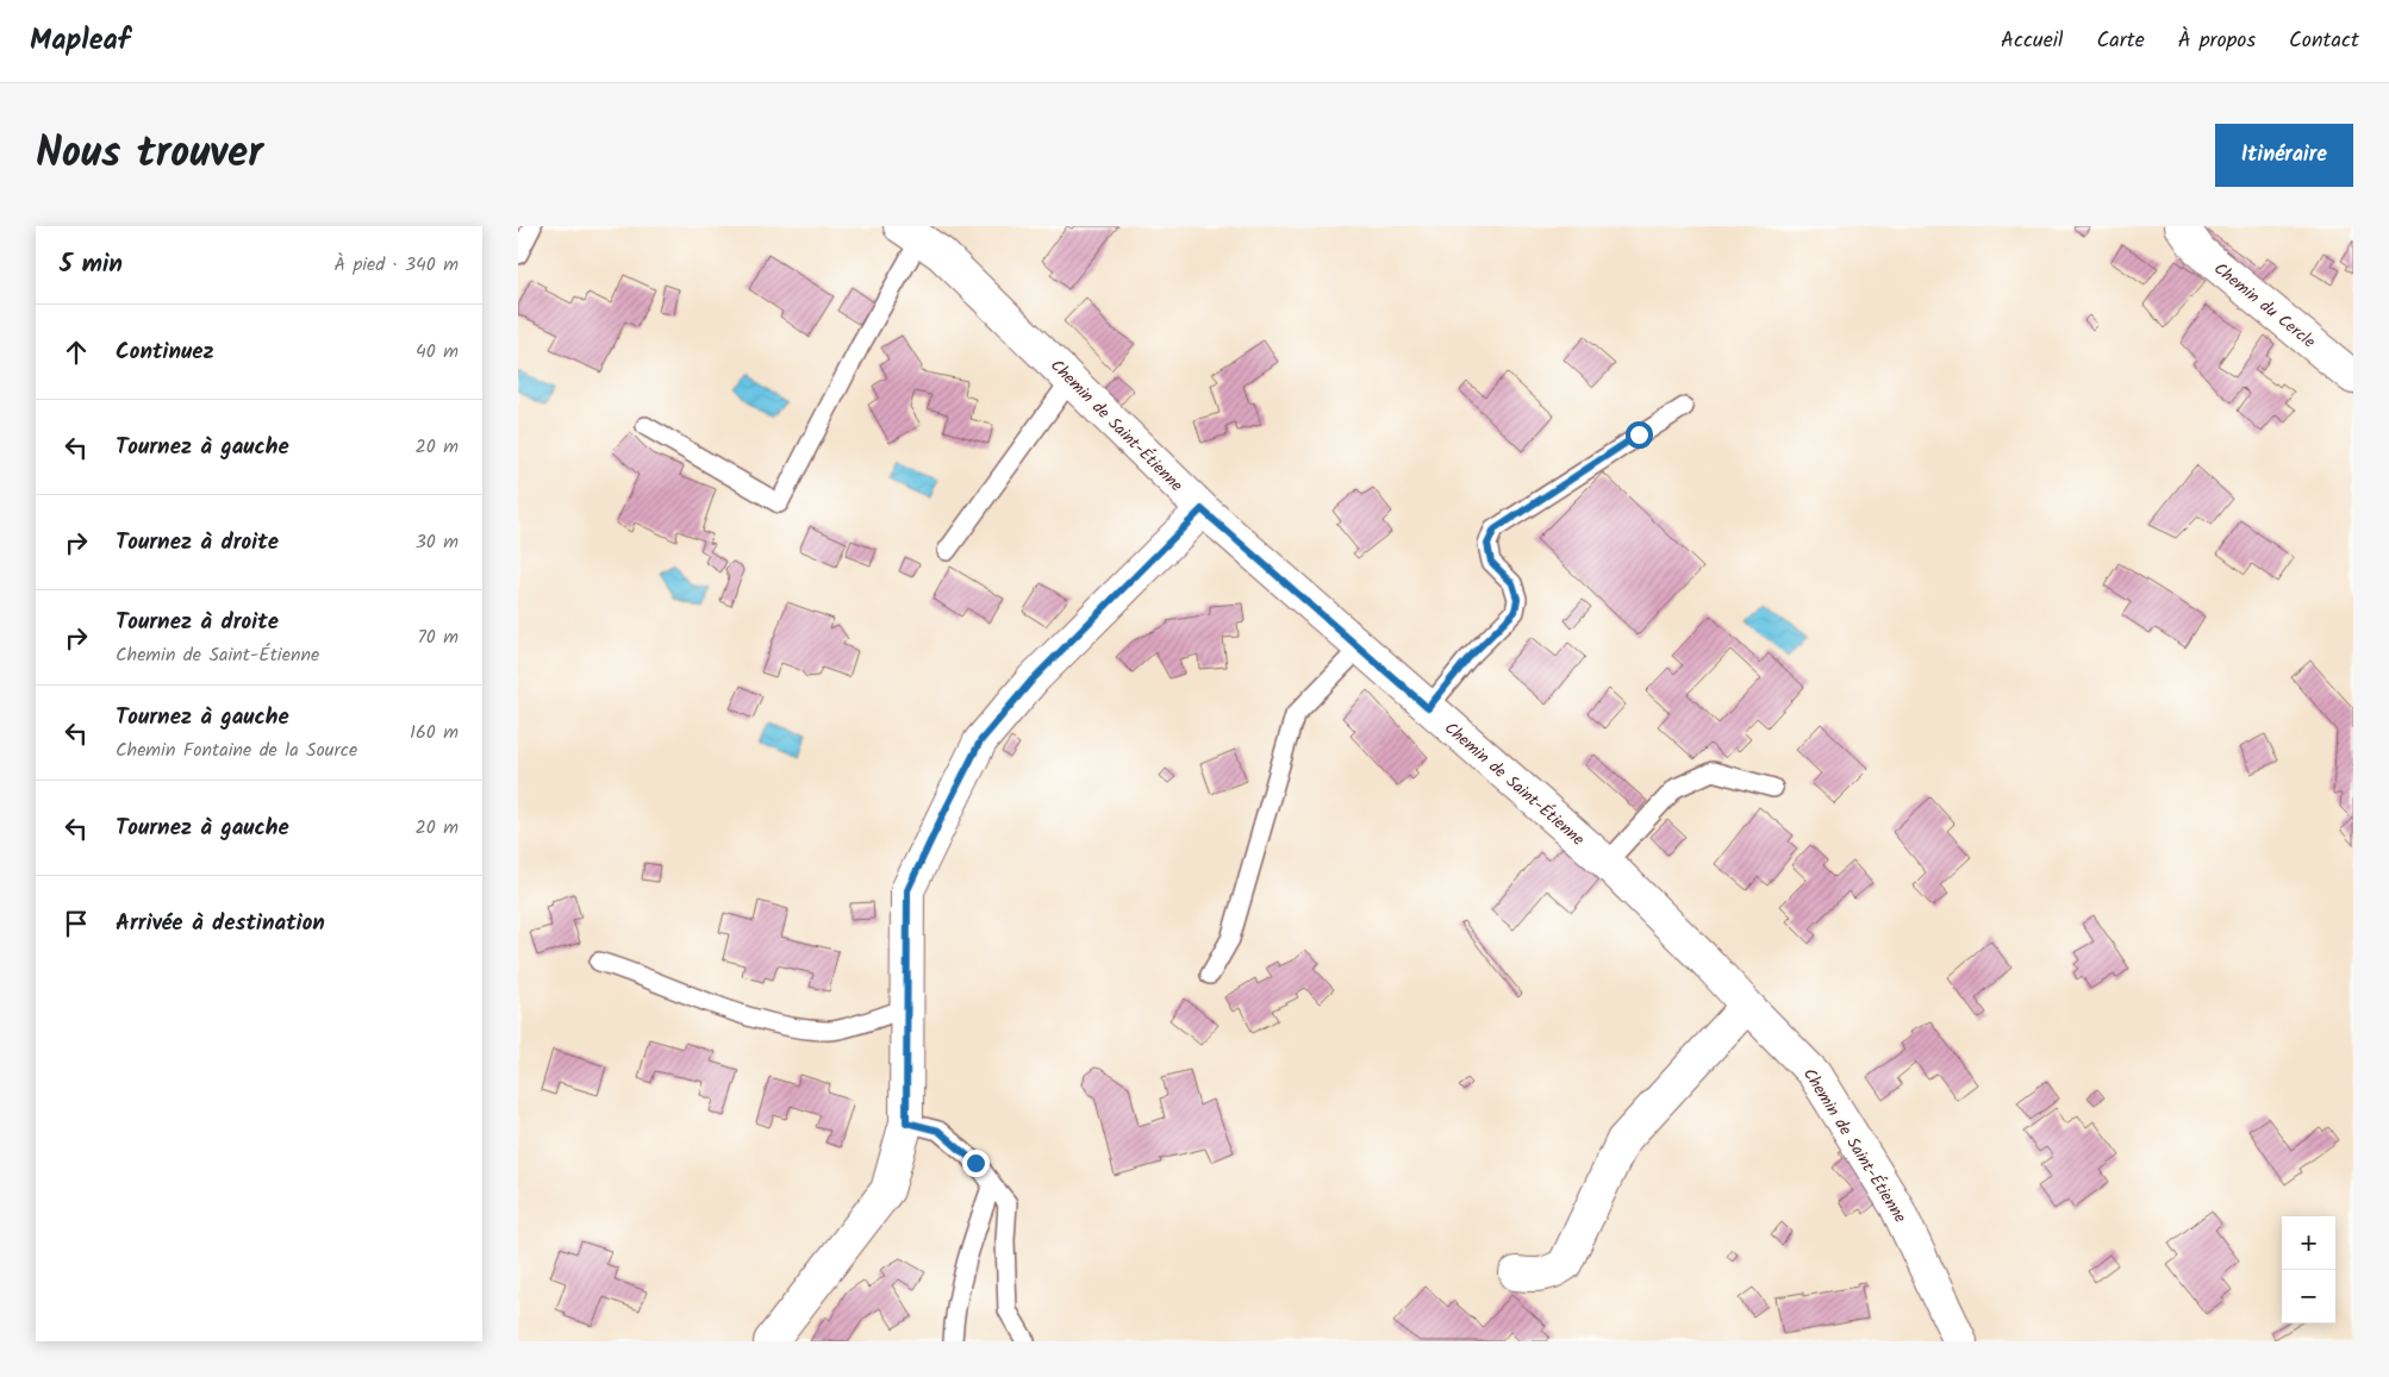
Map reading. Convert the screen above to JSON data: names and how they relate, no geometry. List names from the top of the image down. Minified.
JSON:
{"streets":{"street":["Chemin du Cercle","Chemin de Saint-Étienne"]},"page":{"header":"Mapleaf","nav":["Accueil","Carte","À propos","Contact"],"title":"Nous trouver","buttons":"Itinéraire","heading":["5 min","À pied · 340 m"],"list":[["Continuez","40 m"],["Tournez à gauche","20 m"],["Tournez à droite","30 m"],["Tournez à droite","Chemin de Saint-Étienne","70 m"],["Tournez à gauche","Chemin Fontaine de la Source","160 m"],["Tournez à gauche","20 m"],"Arrivée à destination"],"map_buttons":["+","−"]}}
